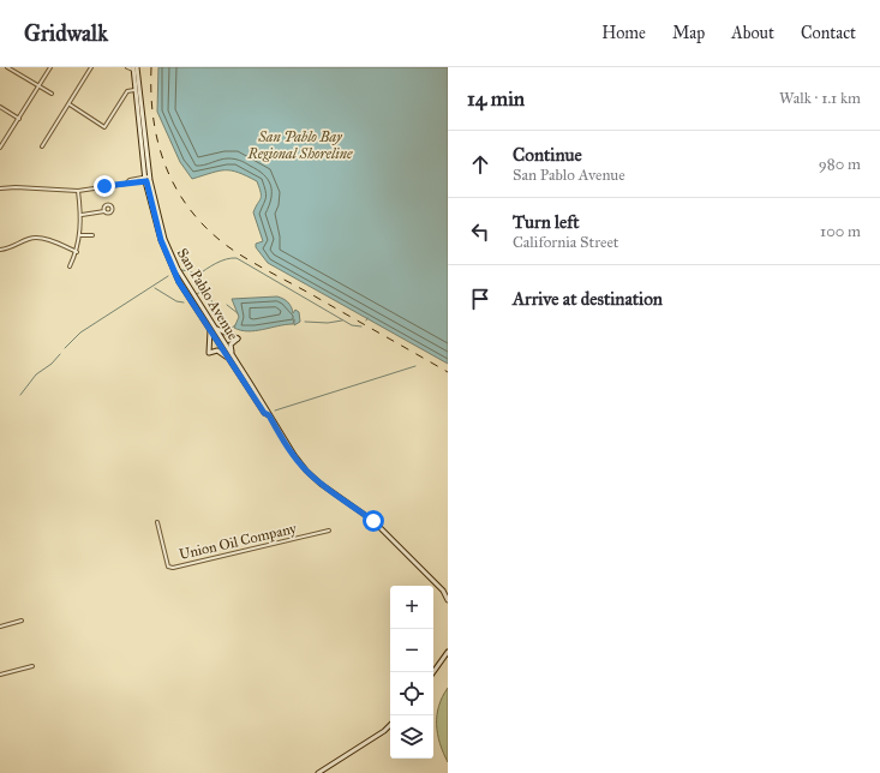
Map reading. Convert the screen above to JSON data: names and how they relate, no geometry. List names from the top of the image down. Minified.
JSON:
{"streets":{"main road":["San Pablo Avenue"],"street":["Union Oil Company"]},"parks":["San Pablo Bay Regional Shoreline"],"page":{"header":"Gridwalk","nav":["Home","Map","About","Contact"],"heading":["14 min","Walk · 1.1 km"],"list":[["Continue","San Pablo Avenue","980 m"],["Turn left","California Street","100 m"],"Arrive at destination"],"map_buttons":["+","−"]}}
